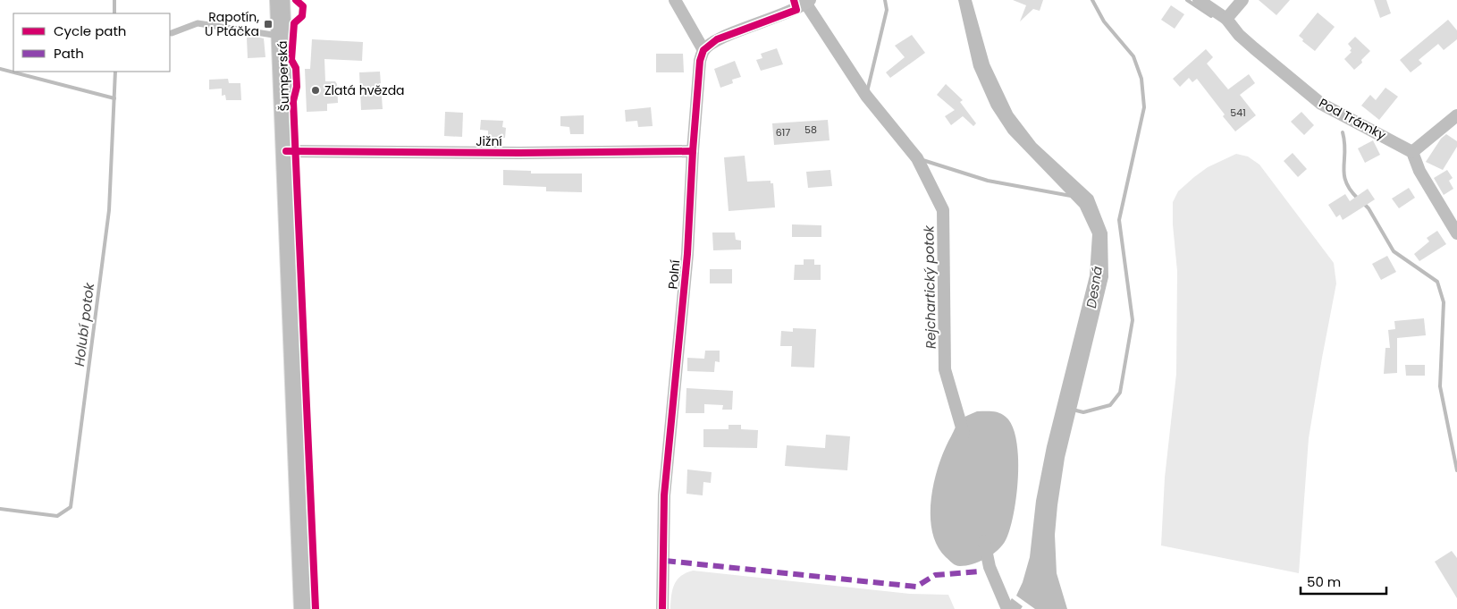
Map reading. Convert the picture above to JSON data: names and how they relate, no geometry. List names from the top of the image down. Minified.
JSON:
{"streets":{"main road":["Šumperská"],"street":["Pod Trámky","Jižní","Polní"]},"crossings":[["Šumperská","Jižní"],["Jižní","Polní"]],"water":["Rejchartický potok","Desná","Holubí potok"],"places":{"transit":["Rapotín, U Ptáčka"],"other":["Zlatá hvězda"]},"house_numbers":["541","58","617"],"legend":["Cycle path","Path"],"scale_bar":"50 m"}
